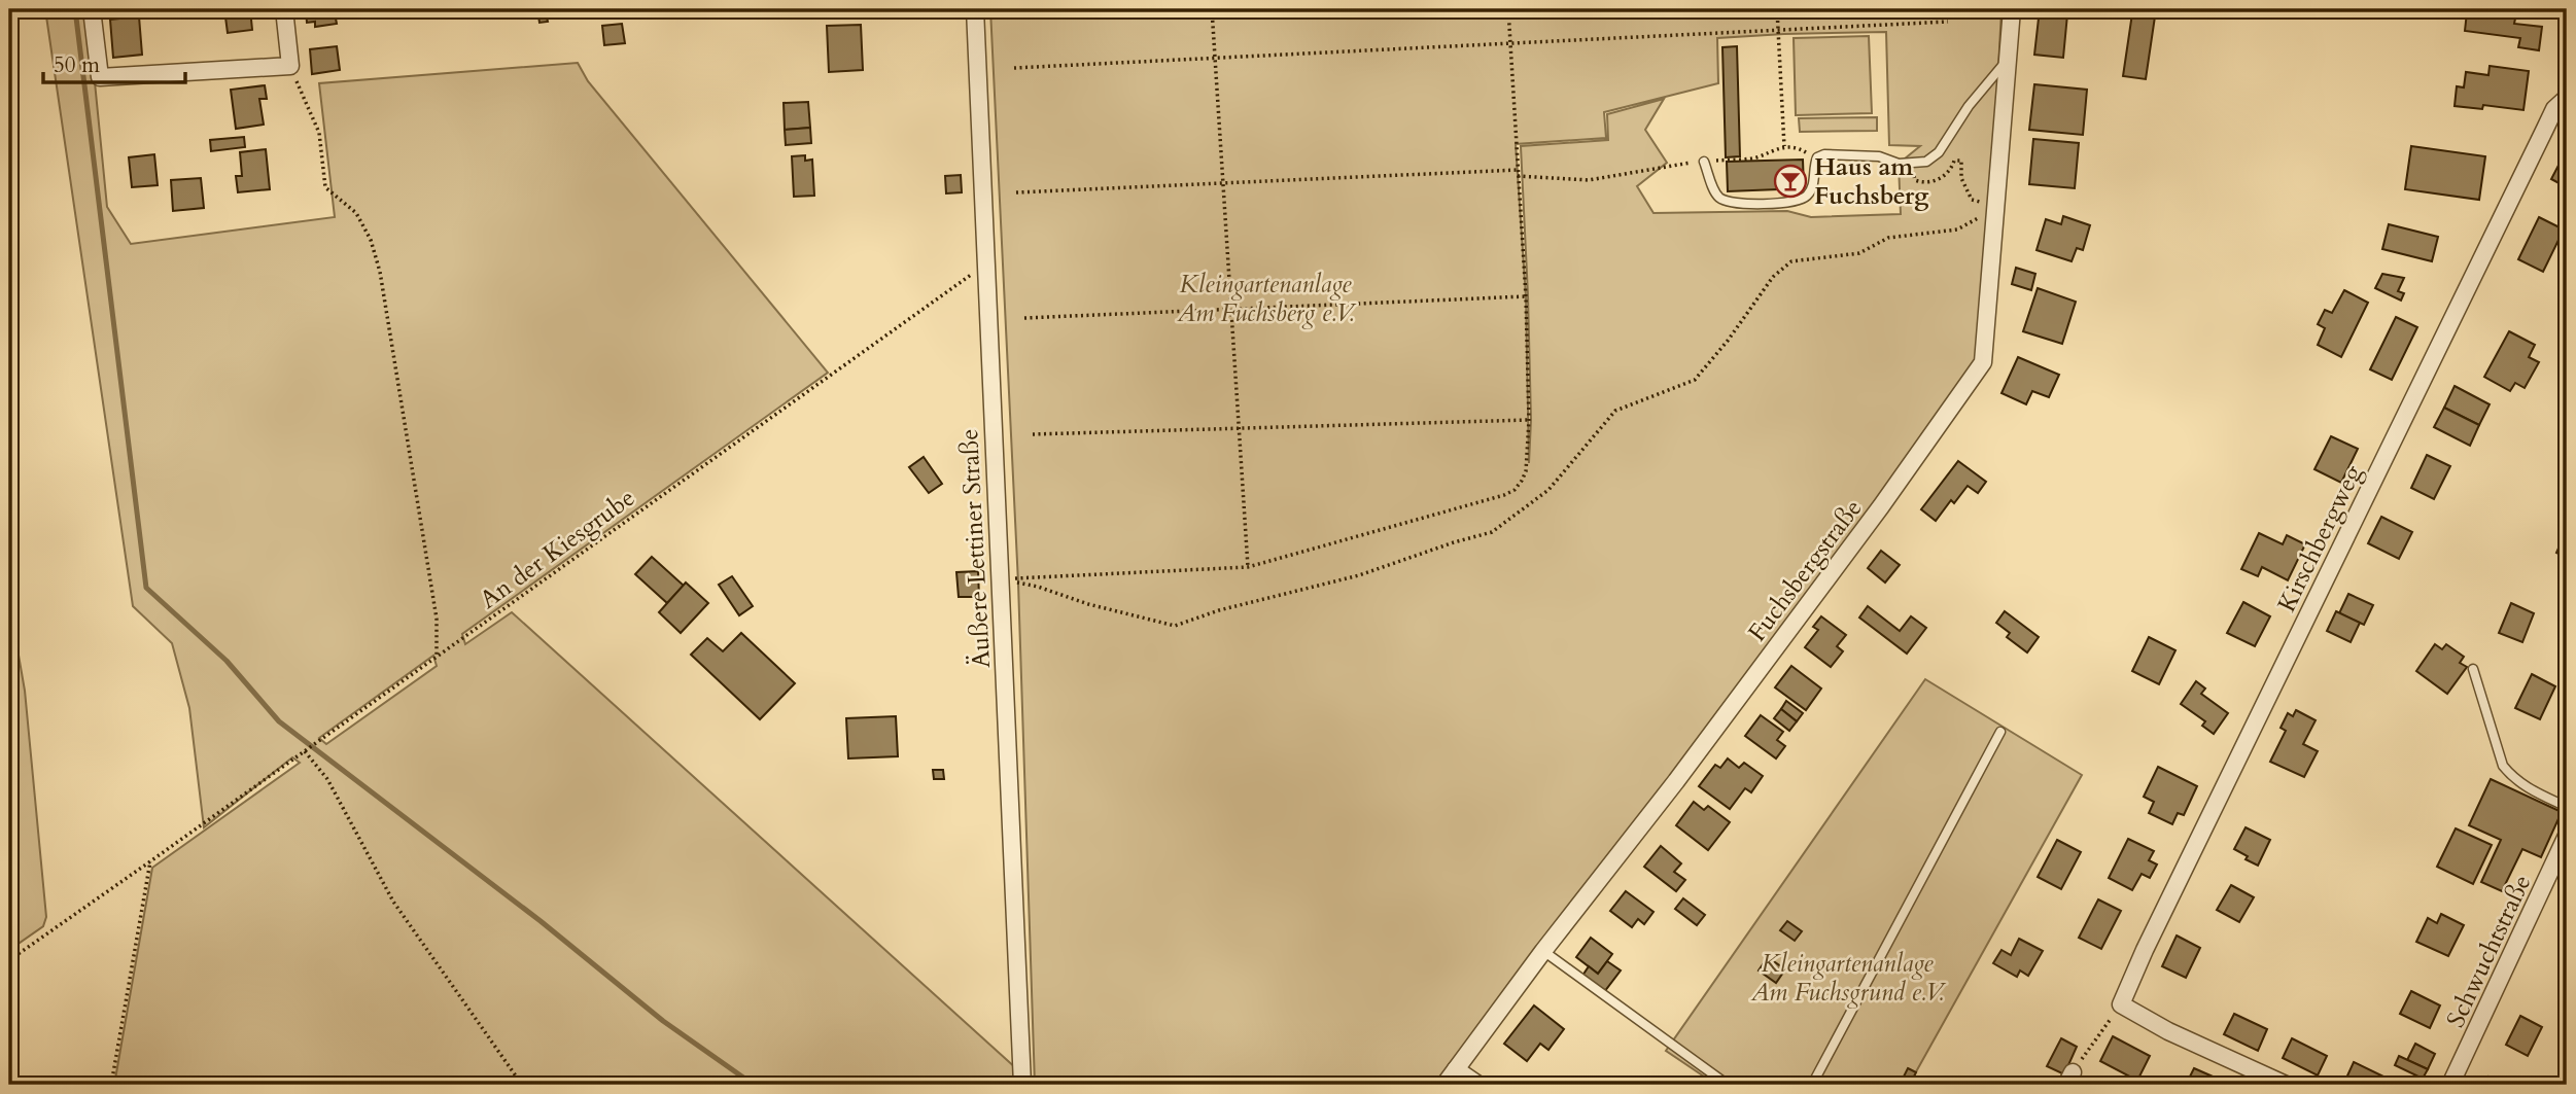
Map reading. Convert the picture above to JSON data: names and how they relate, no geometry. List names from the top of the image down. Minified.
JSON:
{"streets":{"street":["Kirschbergweg","Äußere Lettiner Straße","Fuchsbergstraße","Schwuchtstraße"],"path":["An der Kiesgrube"]},"crossings":[["An der Kiesgrube","Äußere Lettiner Straße"]],"parks":["Kleingartenanlage Am Fuchsberg e.V.","Kleingartenanlage Am Fuchsgrund e.V."],"places":{"bar":["Haus am Fuchsberg"]},"scale_bar":"50 m"}
